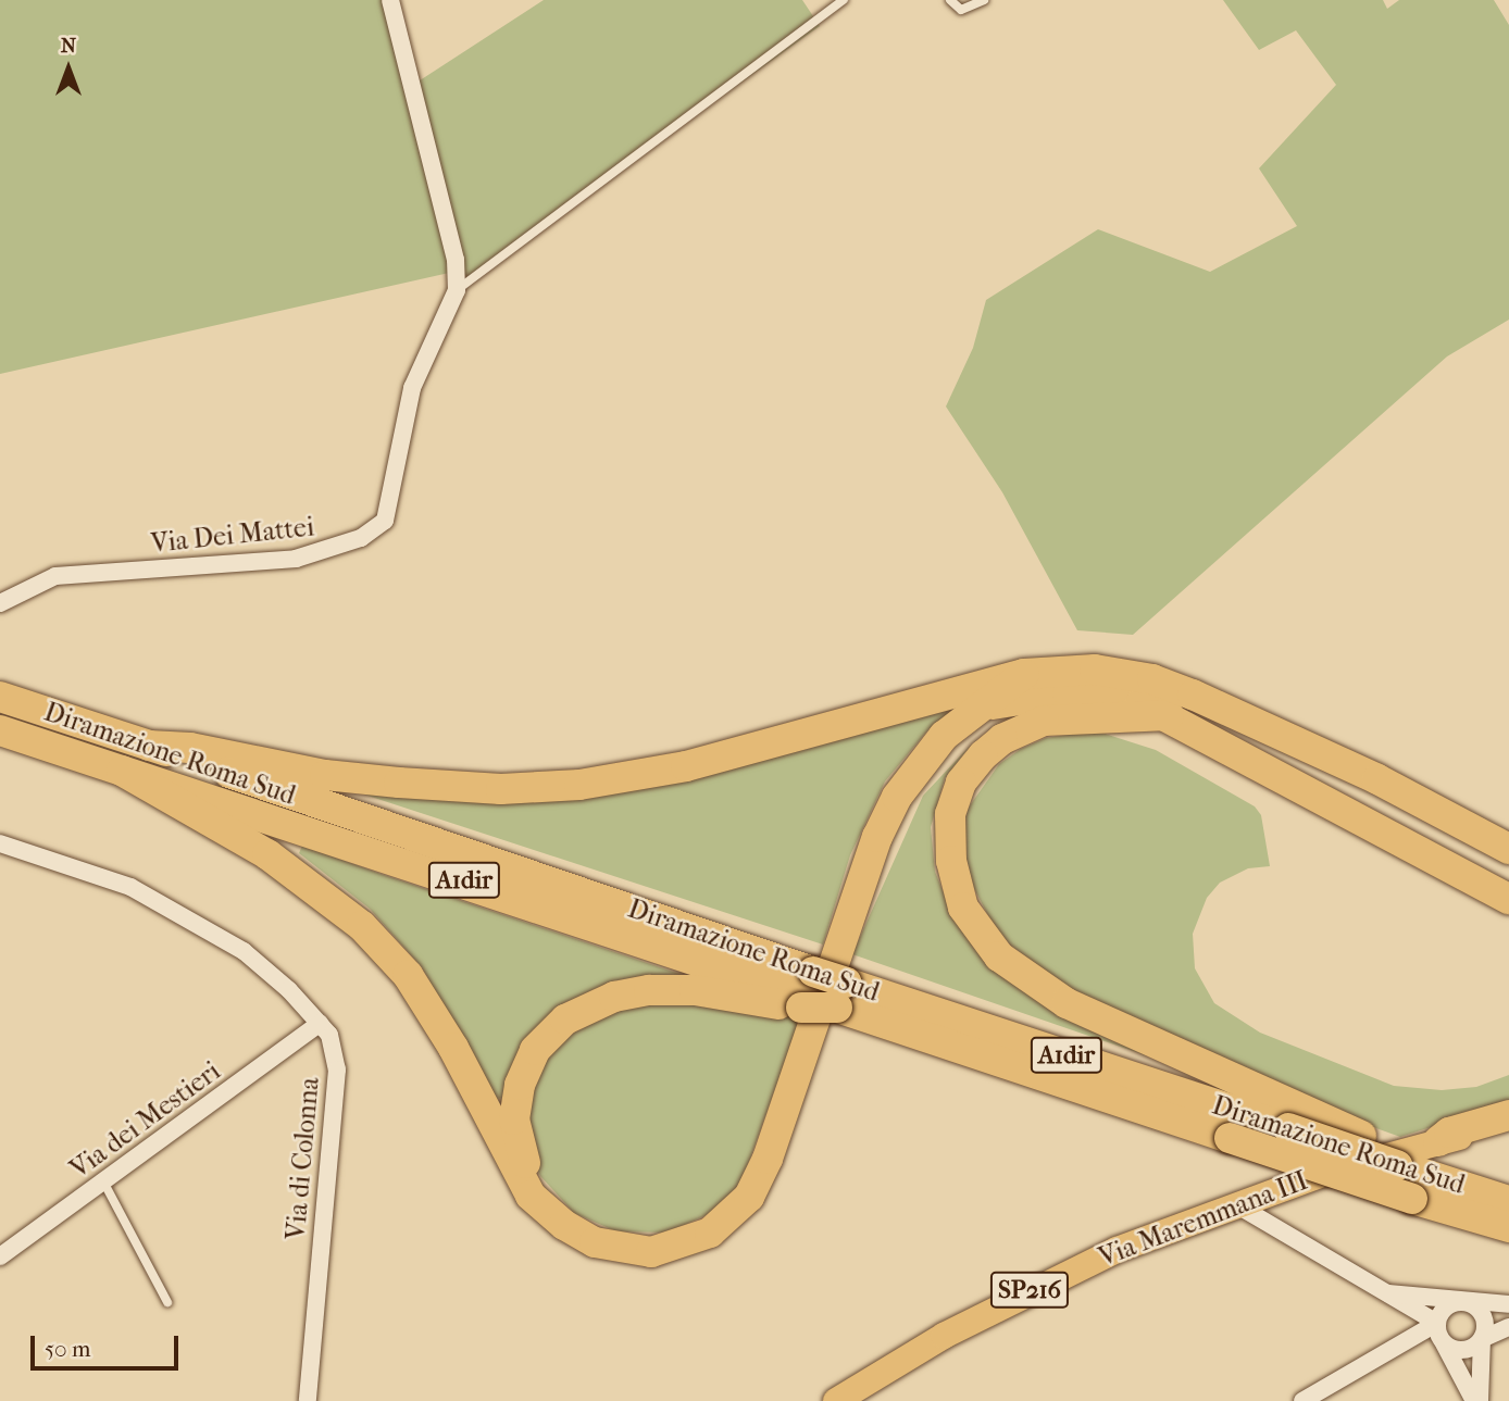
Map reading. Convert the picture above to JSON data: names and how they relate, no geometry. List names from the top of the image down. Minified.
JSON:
{"streets":{"highway":["Diramazione Roma Sud","A1dir"],"main road":["Via Maremmana III","SP216"],"street":["Via Dei Mattei","Via dei Mestieri","Via di Colonna"]},"crossings":[["Via dei Mestieri","Via di Colonna"]],"scale_bar":"50 m","north":"top"}
